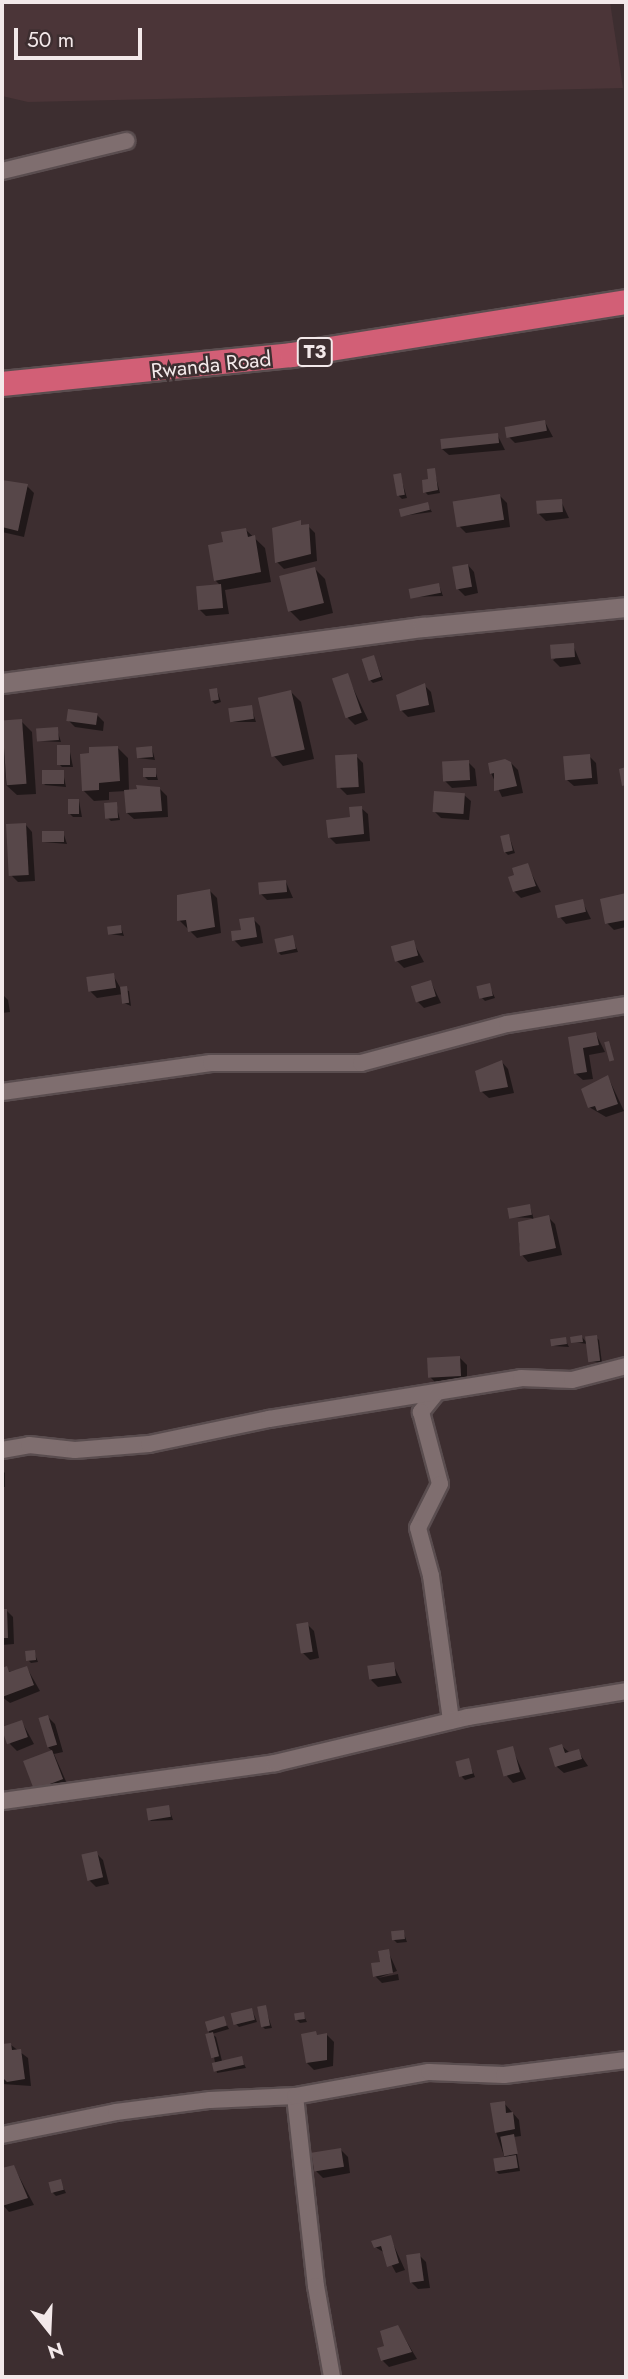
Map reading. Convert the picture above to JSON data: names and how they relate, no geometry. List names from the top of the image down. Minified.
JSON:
{"streets":{"highway":["T3","Rwanda Road"]},"scale_bar":"50 m","north":"bottom"}
